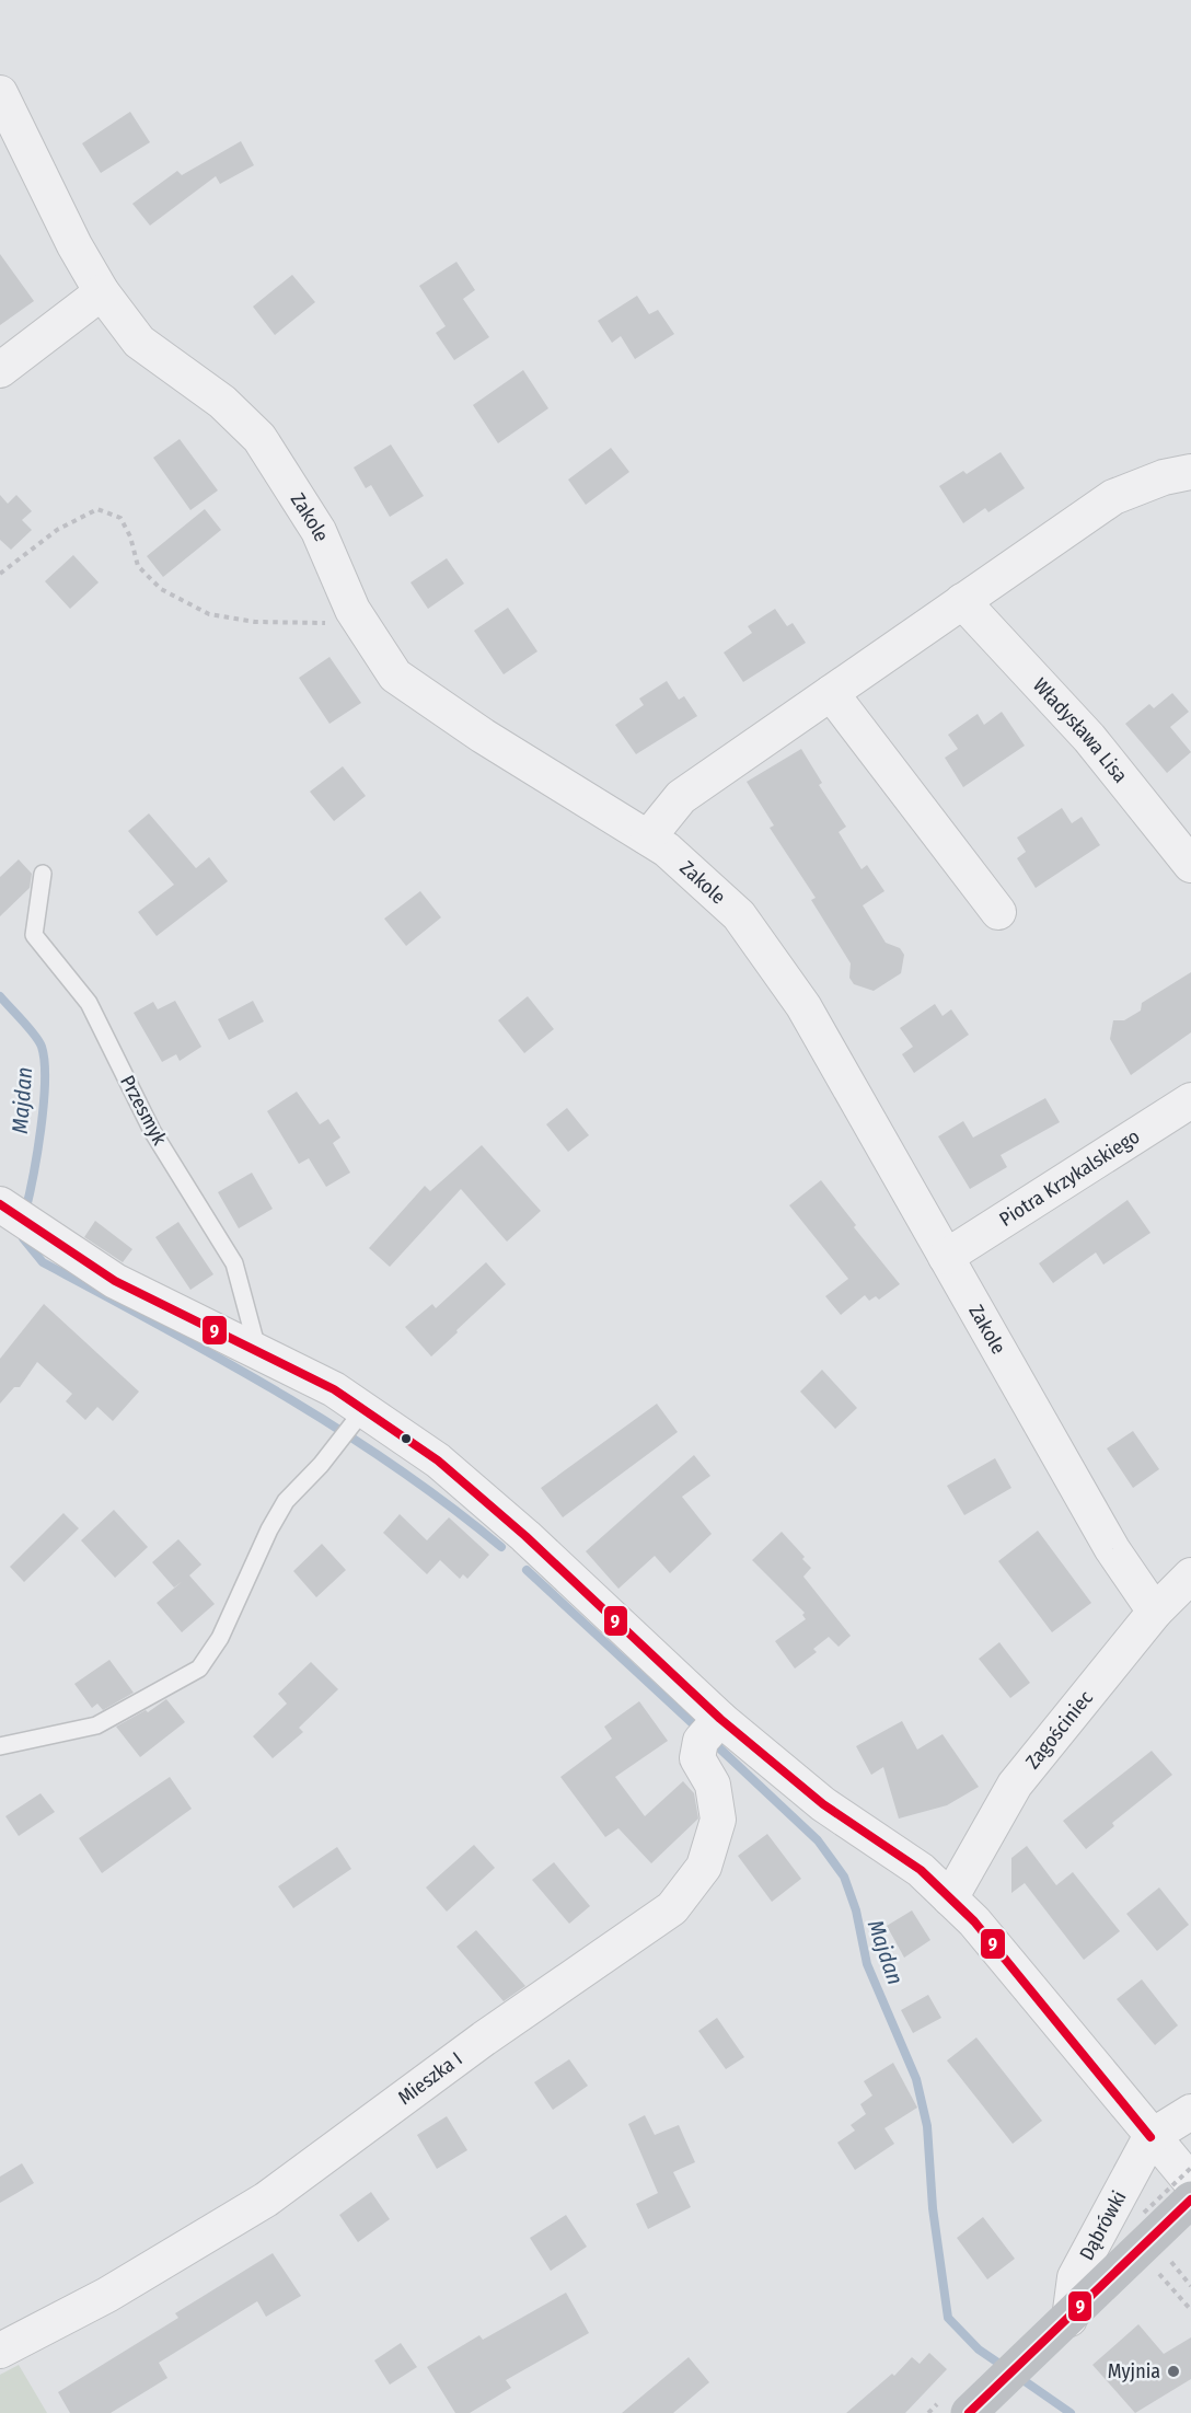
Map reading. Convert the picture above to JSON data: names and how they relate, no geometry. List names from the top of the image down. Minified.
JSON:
{"streets":{"street":["Zakole","Władysława Lisa","Piotra Krzykalskiego","Zagościniec","Mieszka I","Dąbrówki"],"lane":["Przesmyk"]},"crossings":[["Zakole","Piotra Krzykalskiego"],["Zakole","Zagościniec"]],"water":["Majdan"],"places":["Myjnia"],"lines":["transit line 9"]}
